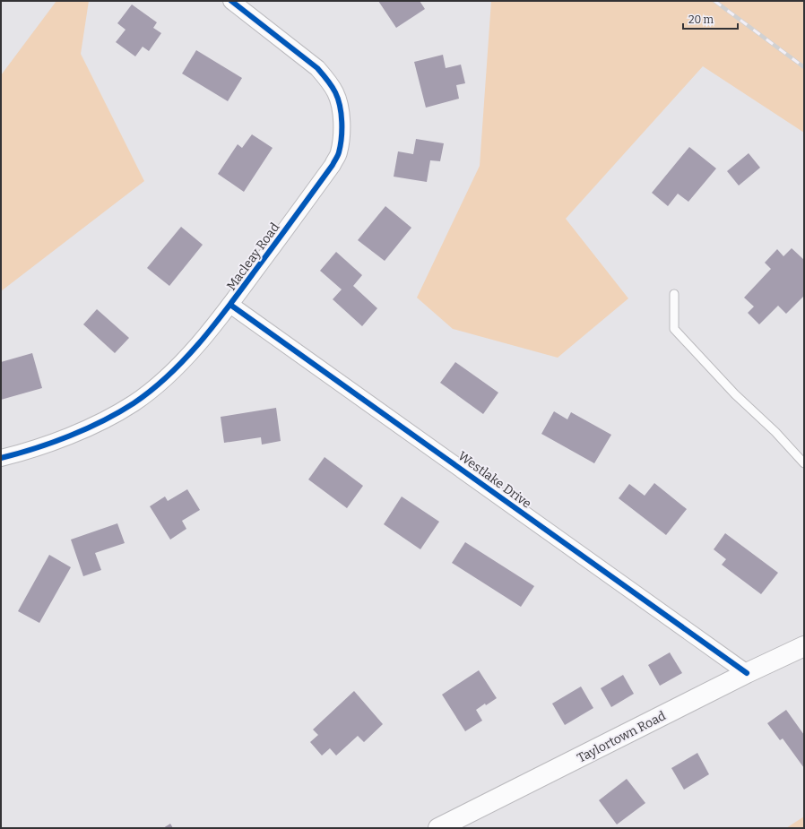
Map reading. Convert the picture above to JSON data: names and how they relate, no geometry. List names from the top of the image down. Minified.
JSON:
{"streets":{"street":["Macleay Road","Westlake Drive","Taylortown Road"]},"crossings":[["Macleay Road","Westlake Drive"],["Westlake Drive","Taylortown Road"]],"scale_bar":"20 m"}
